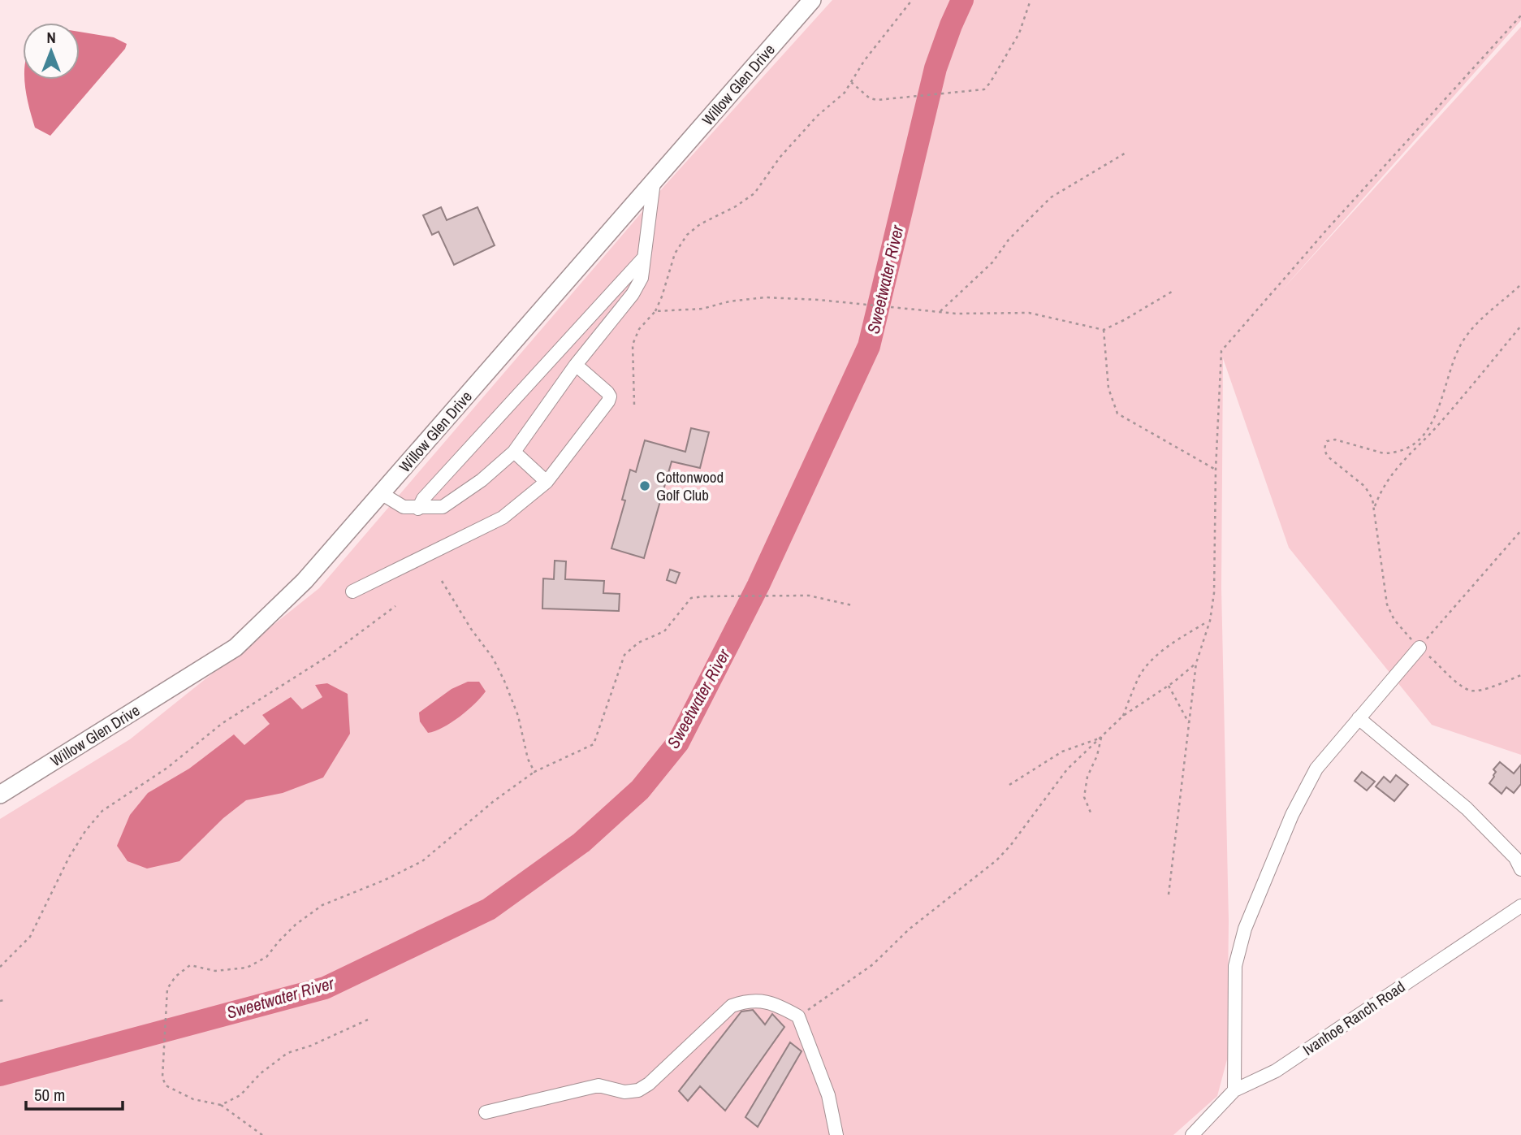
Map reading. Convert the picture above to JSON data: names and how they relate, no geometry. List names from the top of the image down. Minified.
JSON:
{"streets":{"main road":["Willow Glen Drive"],"street":["Ivanhoe Ranch Road"]},"water":["Sweetwater River"],"places":["Cottonwood Golf Club"],"scale_bar":"50 m","north":"top"}
